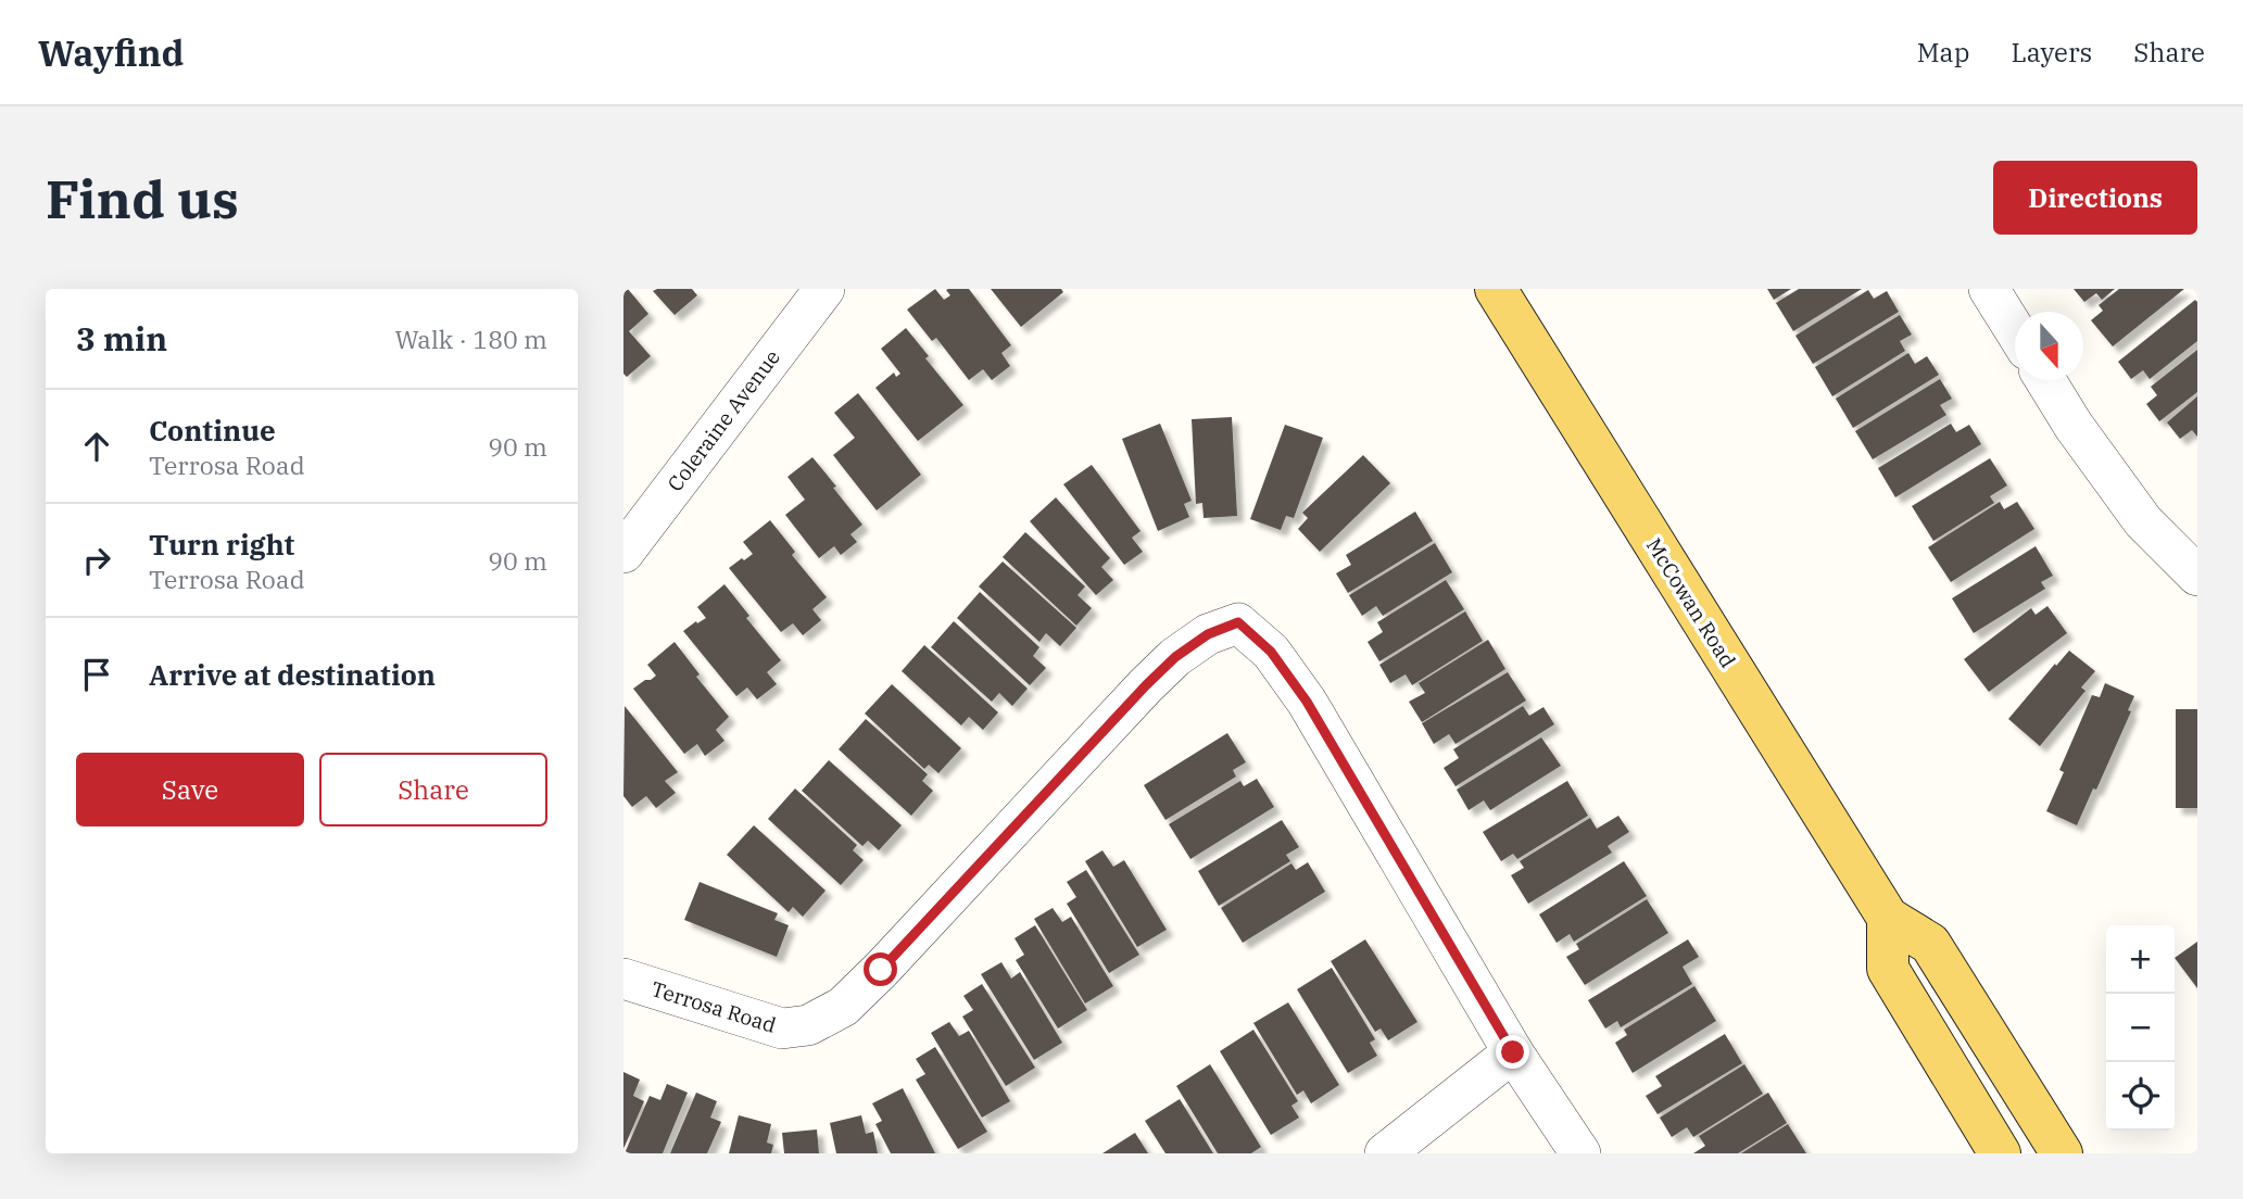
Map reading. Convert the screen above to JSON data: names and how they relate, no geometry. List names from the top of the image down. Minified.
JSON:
{"streets":{"main road":["McCowan Road"],"street":["Coleraine Avenue","Terrosa Road"]},"north":"bottom","page":{"header":"Wayfind","nav":["Map","Layers","Share"],"buttons":["Directions",["Save","Share"]],"title":"Find us","heading":["3 min","Walk · 180 m"],"list":[["Continue","Terrosa Road","90 m"],["Turn right","Terrosa Road","90 m"],"Arrive at destination"],"map_buttons":["+","−"]}}
